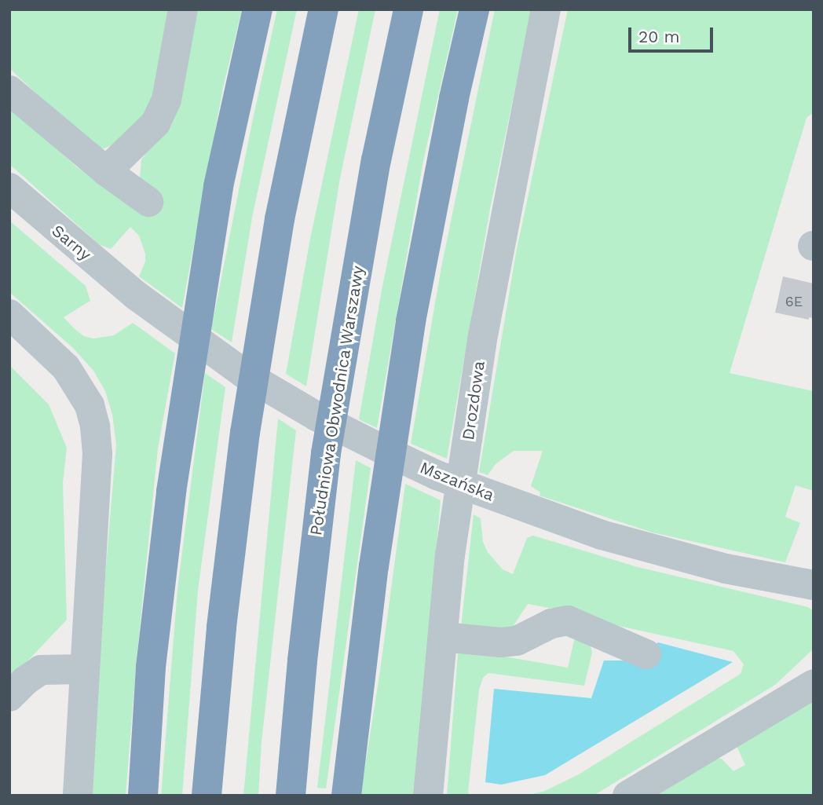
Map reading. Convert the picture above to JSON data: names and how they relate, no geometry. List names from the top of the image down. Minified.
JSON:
{"streets":{"highway":["Południowa Obwodnica Warszawy"],"street":["Sarny","Drozdowa","Mszańska"]},"crossings":[["Sarny","Mszańska"]],"house_numbers":["6E"],"scale_bar":"20 m"}
